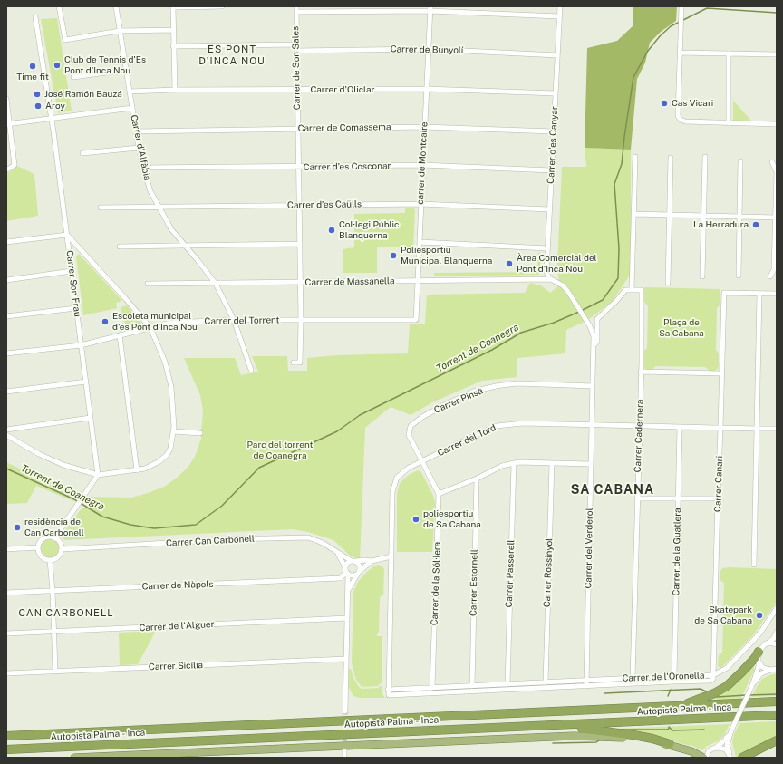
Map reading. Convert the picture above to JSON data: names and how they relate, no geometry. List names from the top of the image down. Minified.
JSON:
{"streets":{"highway":["Autopista Palma - Inca"],"street":["Carrer de Bunyolí","Carrer de Son Sales","Carrer d'Oliclar","Carrer de Comassema","Carrer d'es Canyar","Carrer d'Alfàbia","carrer de Montcaire","Carrer d'es Cosconar","Carrer d'es Caülls","Carrer de Massanella","Carrer Son Frau","Carrer del Torrent","Carrer Pinsà","Carrer Cadernera","Carrer del Tord","Carrer Canari","Carrer Can Carbonell","Carrer del Verderol","Carrer de la Guatlera","Carrer Rossinyol","Carrer Passerell","Carrer Estornell","Carrer de la Sól·lera","Carrer de Nàpols","Carrer de l'Alguer","Carrer Sicília","Carrer de l'Oronella"]},"crossings":[["Carrer de Bunyolí","Carrer de Son Sales"],["Carrer de Bunyolí","Carrer d'es Canyar"],["Carrer de Bunyolí","carrer de Montcaire"],["Carrer de Son Sales","Carrer d'Oliclar"],["Carrer de Son Sales","Carrer de Comassema"],["Carrer de Son Sales","Carrer d'es Cosconar"],["Carrer de Son Sales","Carrer d'es Caülls"],["Carrer de Son Sales","Carrer de Massanella"],["Carrer de Son Sales","Carrer del Torrent"],["Carrer d'Oliclar","Carrer d'es Canyar"],["Carrer d'Oliclar","Carrer d'Alfàbia"],["Carrer d'Oliclar","carrer de Montcaire"],["Carrer de Comassema","Carrer d'es Canyar"],["Carrer de Comassema","Carrer d'Alfàbia"],["Carrer de Comassema","carrer de Montcaire"],["Carrer d'es Canyar","Carrer d'es Cosconar"],["Carrer d'es Canyar","Carrer d'es Caülls"],["Carrer d'es Canyar","Carrer de Massanella"],["Carrer d'Alfàbia","Carrer d'es Cosconar"],["Carrer d'Alfàbia","Carrer d'es Caülls"],["Carrer d'Alfàbia","Carrer de Massanella"],["Carrer d'Alfàbia","Carrer del Torrent"],["carrer de Montcaire","Carrer d'es Cosconar"],["carrer de Montcaire","Carrer d'es Caülls"],["carrer de Montcaire","Carrer de Massanella"],["carrer de Montcaire","Carrer del Torrent"],["Carrer Son Frau","Carrer del Torrent"],["Carrer Pinsà","Carrer del Tord"],["Carrer Pinsà","Carrer del Verderol"],["Carrer Pinsà","Carrer de la Sól·lera"],["Carrer Cadernera","Carrer del Tord"],["Carrer Cadernera","Carrer de l'Oronella"],["Carrer del Tord","Carrer Canari"],["Carrer del Tord","Carrer del Verderol"],["Carrer del Tord","Carrer de la Guatlera"],["Carrer del Tord","Carrer de la Sól·lera"],["Carrer del Tord","Carrer de l'Oronella"],["Carrer Canari","Carrer de l'Oronella"],["Carrer Can Carbonell","Carrer de Nàpols"],["Carrer del Verderol","Carrer de l'Oronella"],["Carrer de la Guatlera","Carrer de l'Oronella"],["Carrer Rossinyol","Carrer de l'Oronella"],["Carrer Passerell","Carrer de l'Oronella"],["Carrer Estornell","Carrer de l'Oronella"],["Carrer de la Sól·lera","Carrer de l'Oronella"]],"districts":["ES PONT D'INCA NOU","SA CABANA","CAN CARBONELL"],"water":["Torrent de Coanegra"],"parks":["Plaça de Sa Cabana","Parc del torrent de Coanegra"],"places":["Club de Tennis d'Es Pont d'Inca Nou","Time fit","José Ramón Bauzá","Cas Vicari","Aroy","La Herradura","Col·legi Públic Blanquerna","Poliesportiu Municipal Blanquerna","Àrea Comercial del Pont d'Inca Nou","Escoleta municipal d'es Pont d'Inca Nou","poliesportiu de Sa Cabana","residència de Can Carbonell","Skatepark de Sa Cabana"]}
